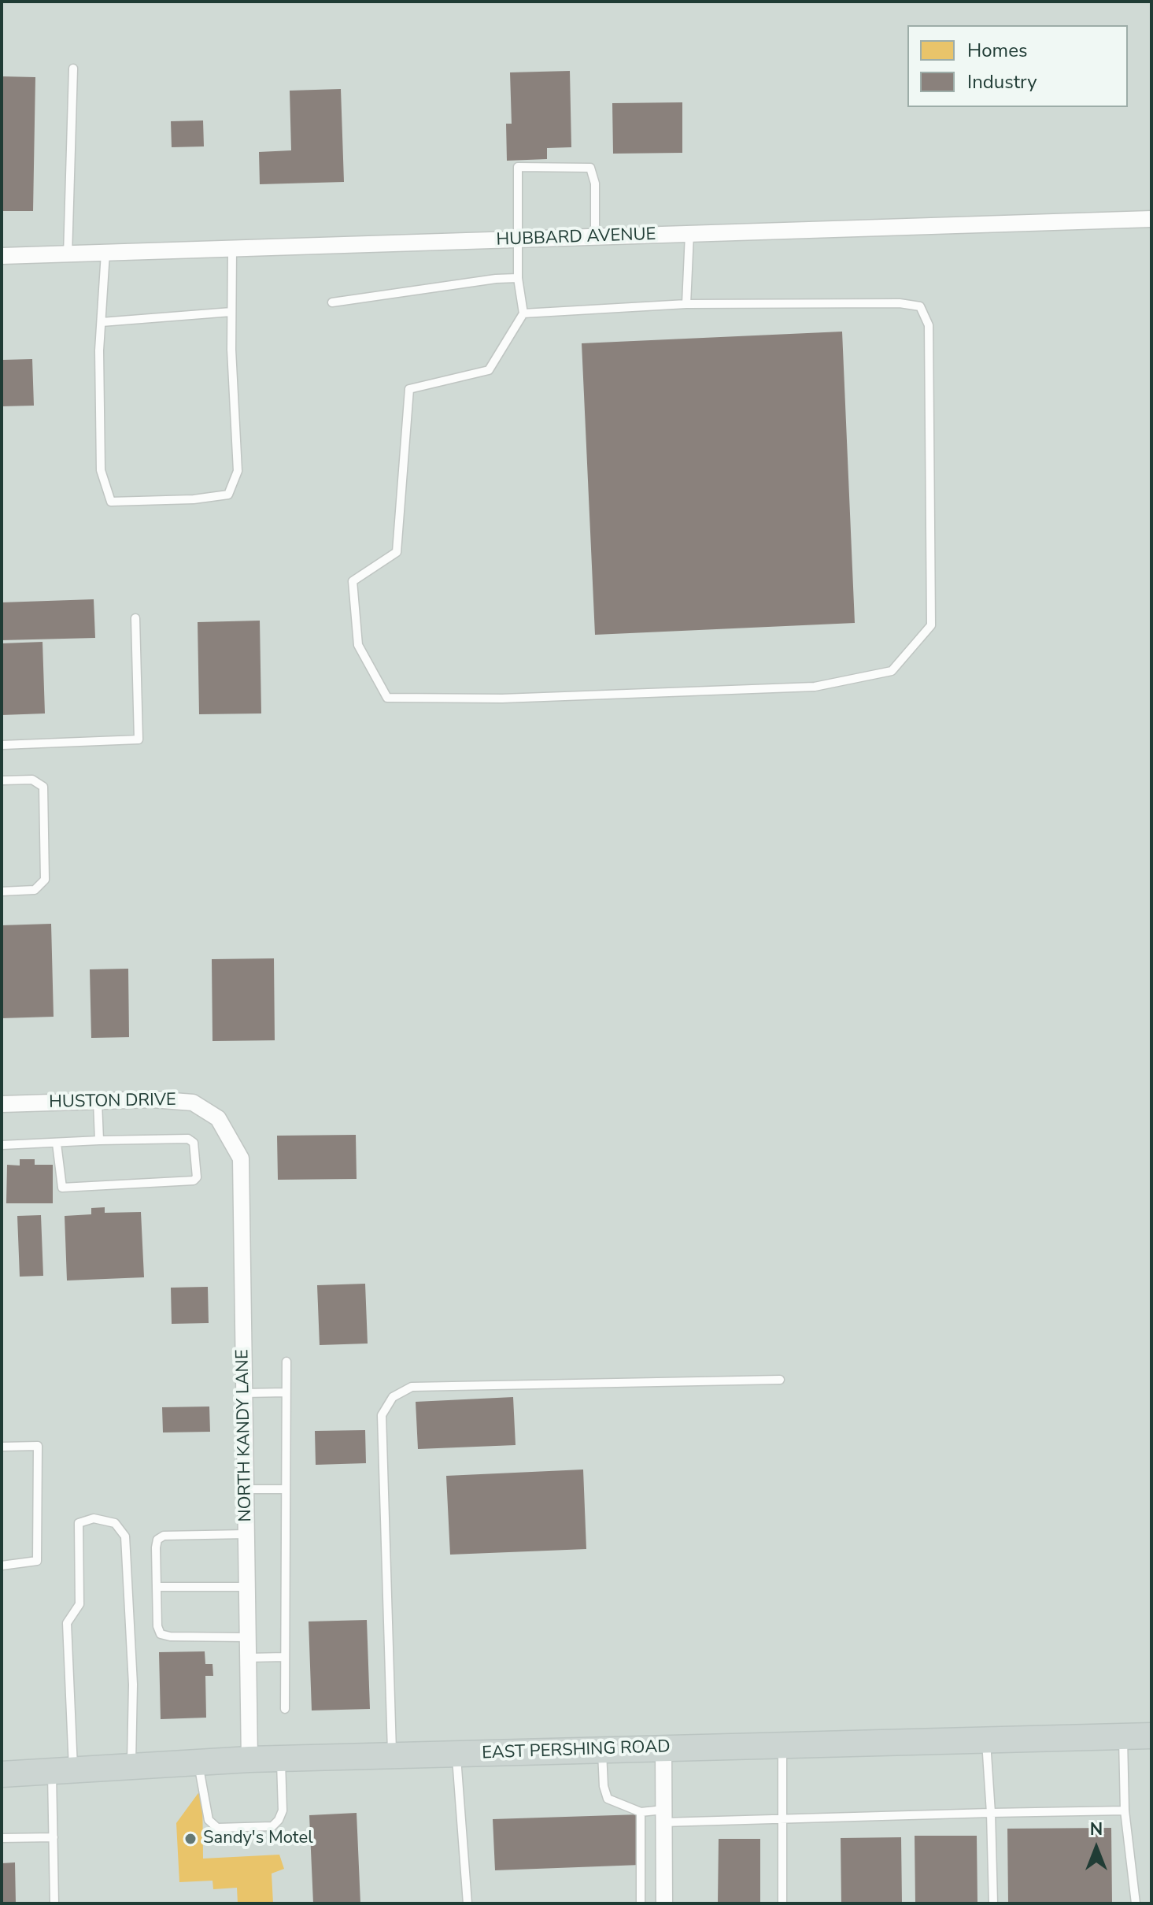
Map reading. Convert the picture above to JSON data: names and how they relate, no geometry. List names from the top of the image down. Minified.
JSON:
{"streets":{"main road":["EAST PERSHING ROAD"],"street":["HUBBARD AVENUE","HUSTON DRIVE","NORTH KANDY LANE"]},"crossings":[["HUSTON DRIVE","NORTH KANDY LANE"],["NORTH KANDY LANE","EAST PERSHING ROAD"]],"places":["Sandy's Motel"],"legend":["Homes","Industry"],"north":"top"}
